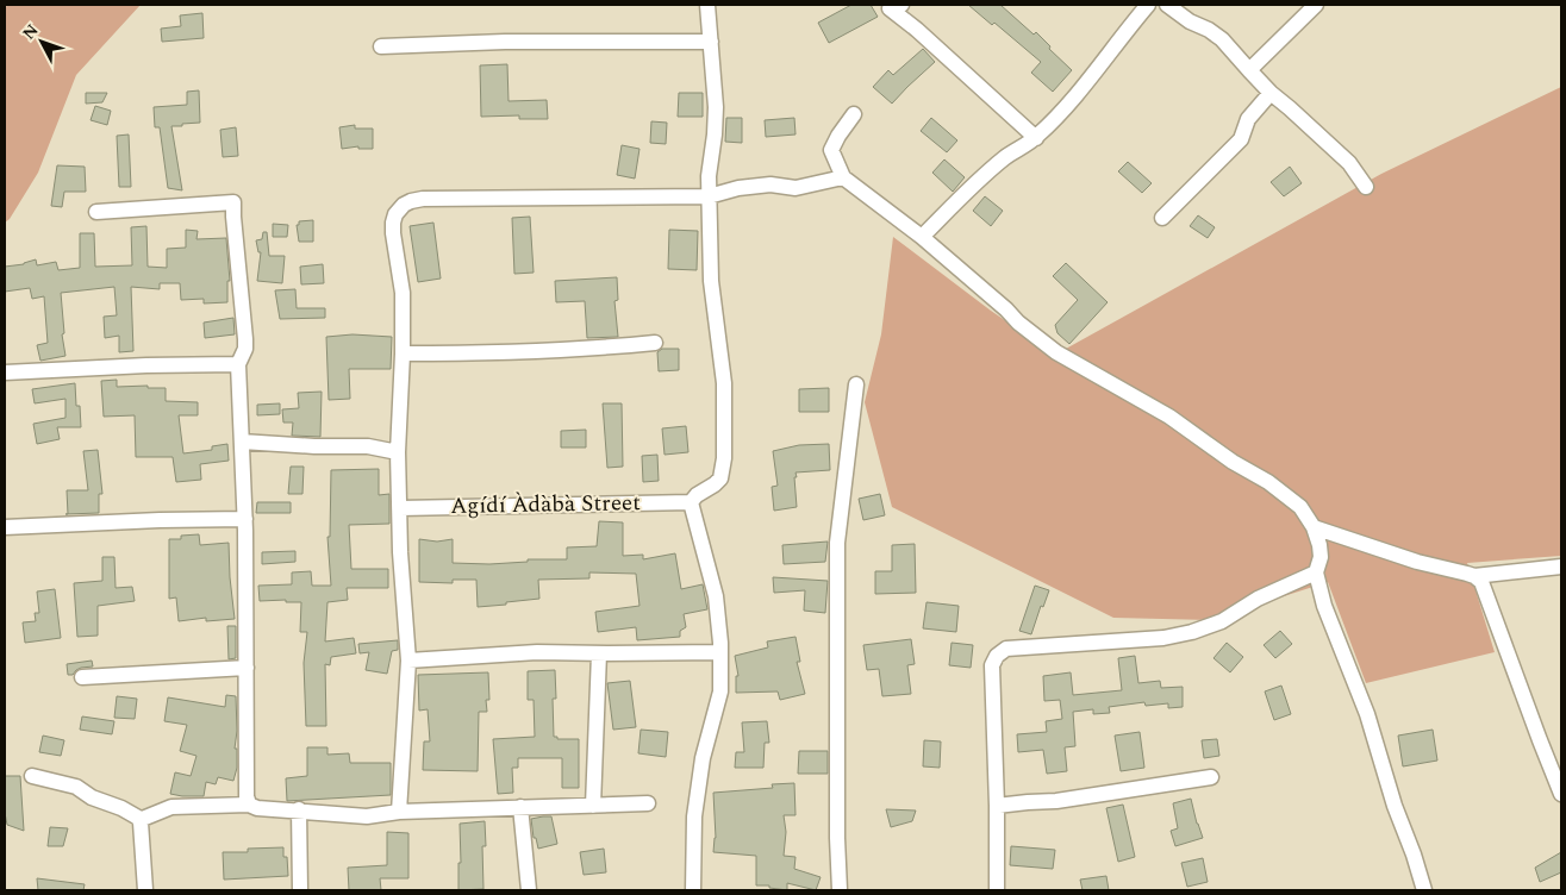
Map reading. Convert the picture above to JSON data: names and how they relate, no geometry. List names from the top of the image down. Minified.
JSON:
{"streets":{"street":["Agídí Àdàbà Street"]},"north":"top left"}
